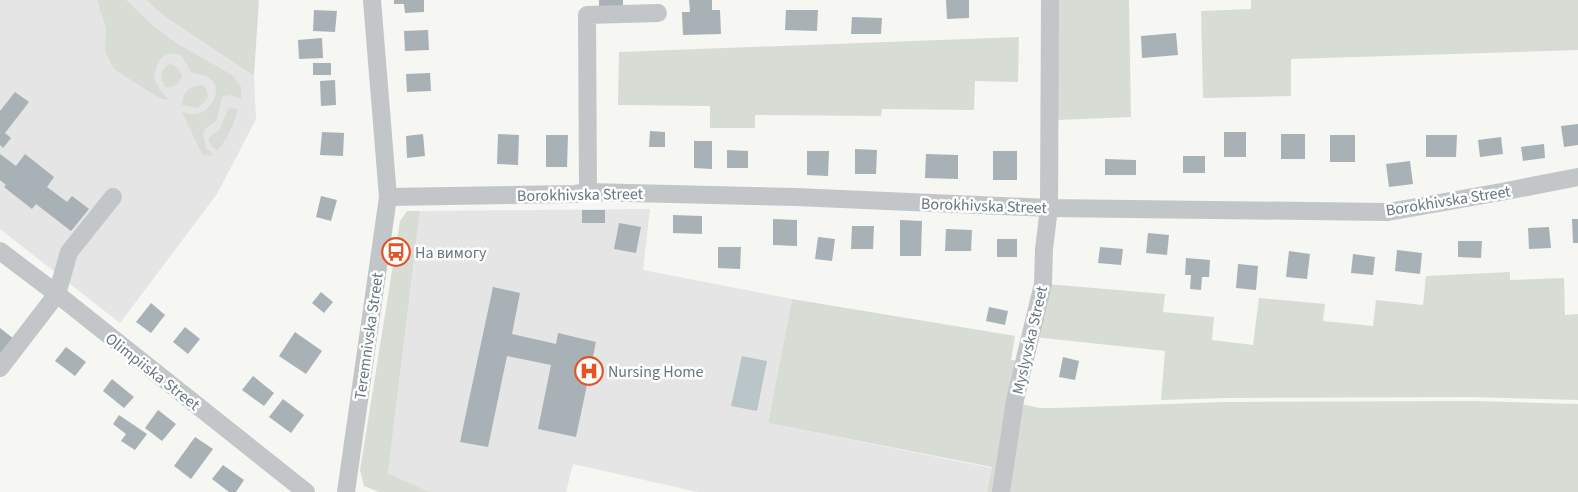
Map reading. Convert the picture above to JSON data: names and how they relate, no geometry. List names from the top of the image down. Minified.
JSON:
{"streets":{"street":["Borokhivska Street","Teremnivska Street","Myslyvska Street","Olimpiiska Street"]},"crossings":[["Borokhivska Street","Teremnivska Street"],["Borokhivska Street","Myslyvska Street"]],"places":{"bus stop":["На вимогу"],"hospital":["Nursing Home"]}}
